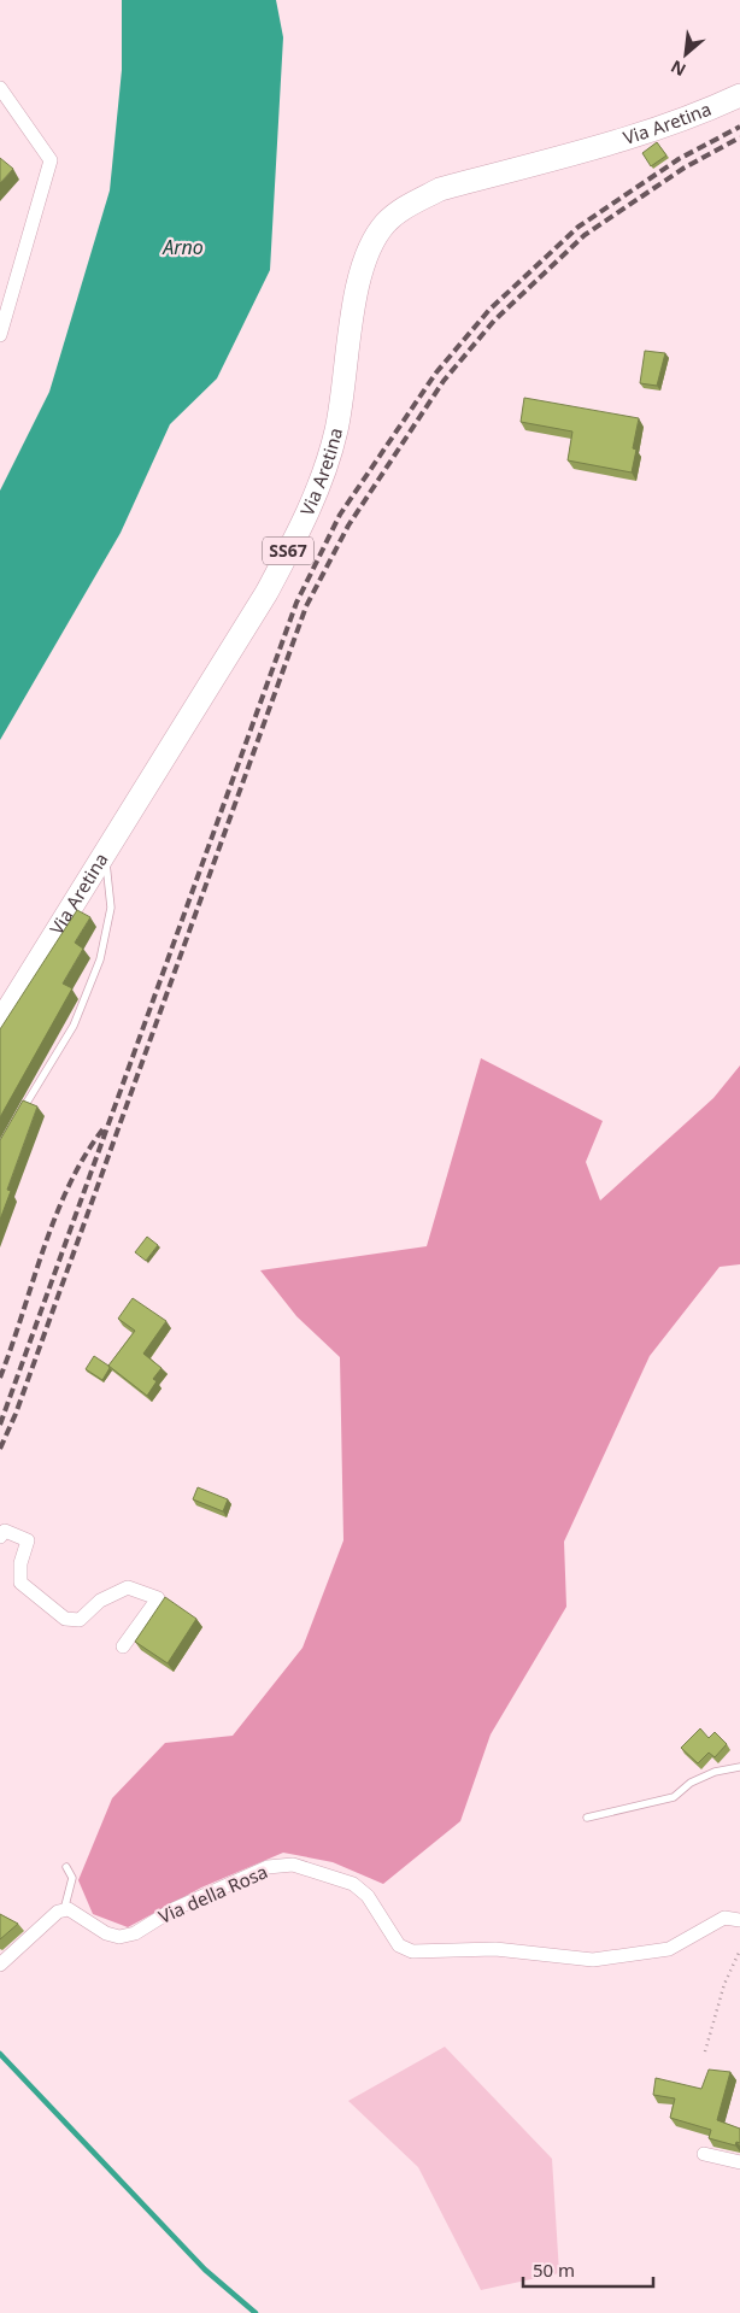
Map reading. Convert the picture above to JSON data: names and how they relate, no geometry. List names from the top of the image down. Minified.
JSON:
{"streets":{"main road":["Via Aretina","SS67"],"street":["Via della Rosa"]},"water":["Arno"],"scale_bar":"50 m","north":"bottom left"}
